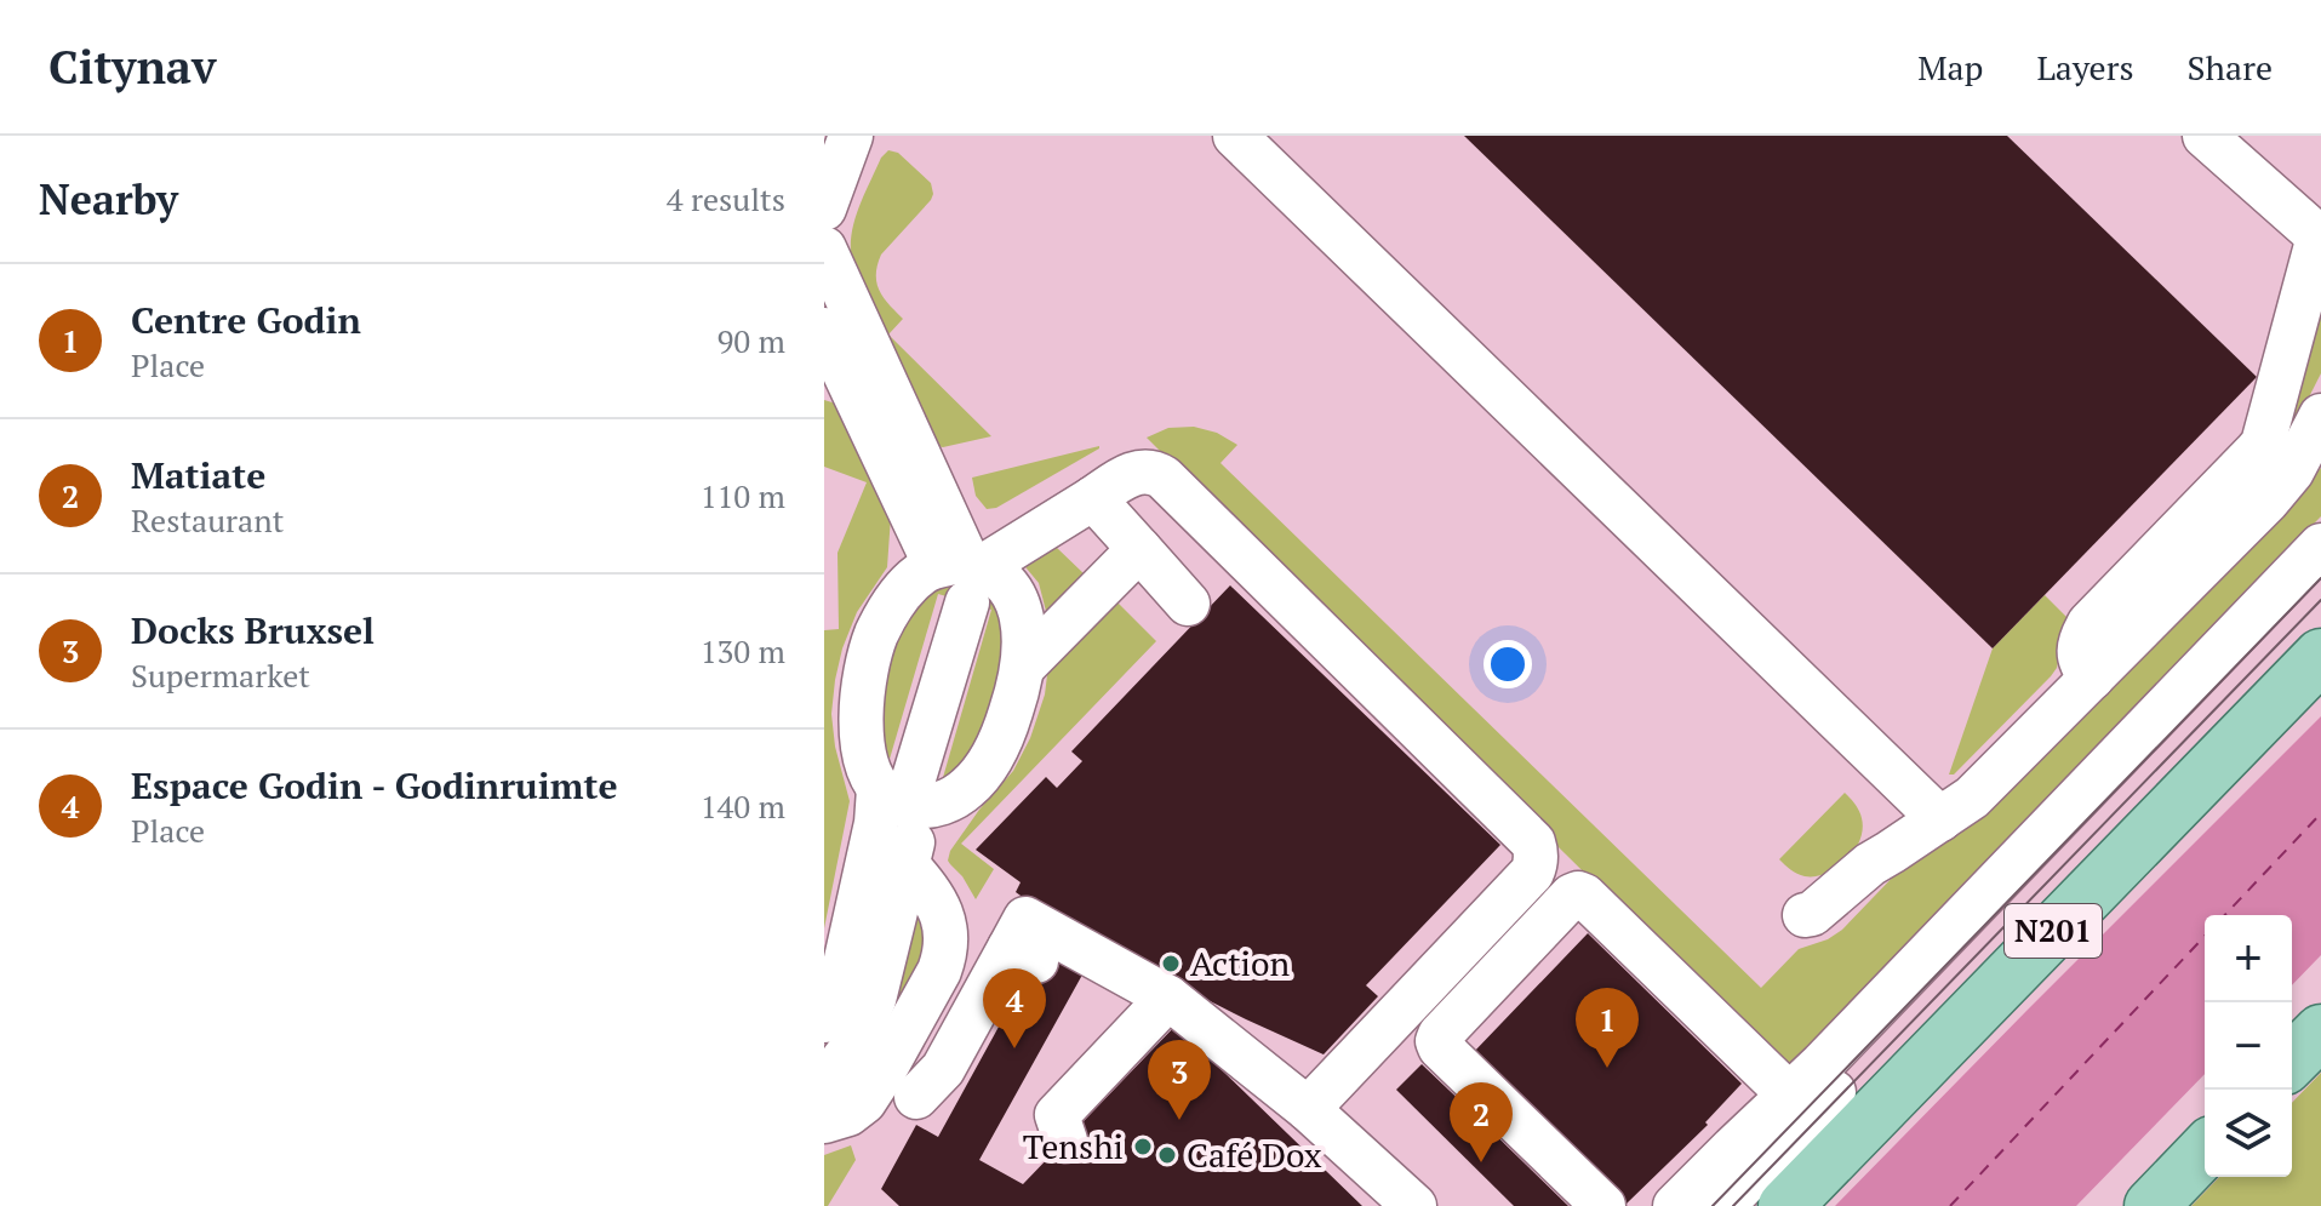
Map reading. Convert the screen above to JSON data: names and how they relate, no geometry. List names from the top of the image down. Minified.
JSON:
{"streets":{"main road":["N201"]},"places":["Action","Tenshi","Café Dox"],"page":{"header":"Citynav","nav":["Map","Layers","Share"],"heading":["Nearby","4 results"],"list":[{"mark":"1","name":"Centre Godin","note":"Place","value":"90 m"},{"mark":"2","name":"Matiate","note":"Restaurant","value":"110 m"},{"mark":"3","name":"Docks Bruxsel","note":"Supermarket","value":"130 m"},{"mark":"4","name":"Espace Godin - Godinruimte","note":"Place","value":"140 m"}],"map_buttons":["+","−"],"pins":["4","1","3","2"]}}
